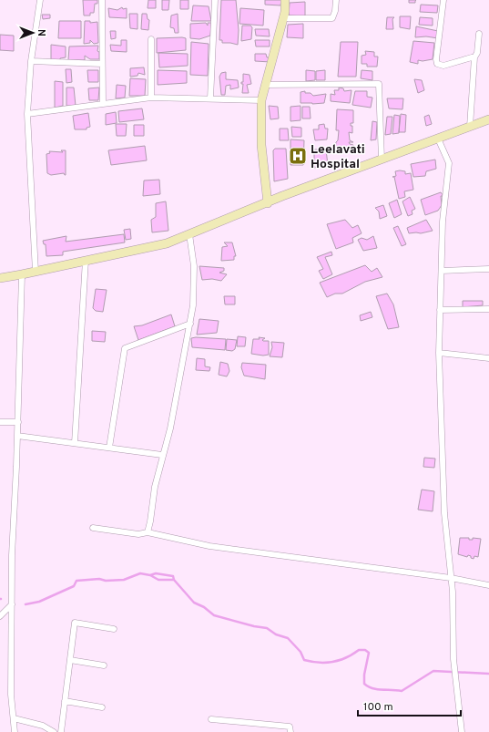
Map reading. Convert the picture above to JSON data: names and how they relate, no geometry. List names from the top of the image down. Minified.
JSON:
{"places":{"hospital":["Leelavati Hospital"]},"scale_bar":"100 m","north":"right"}
